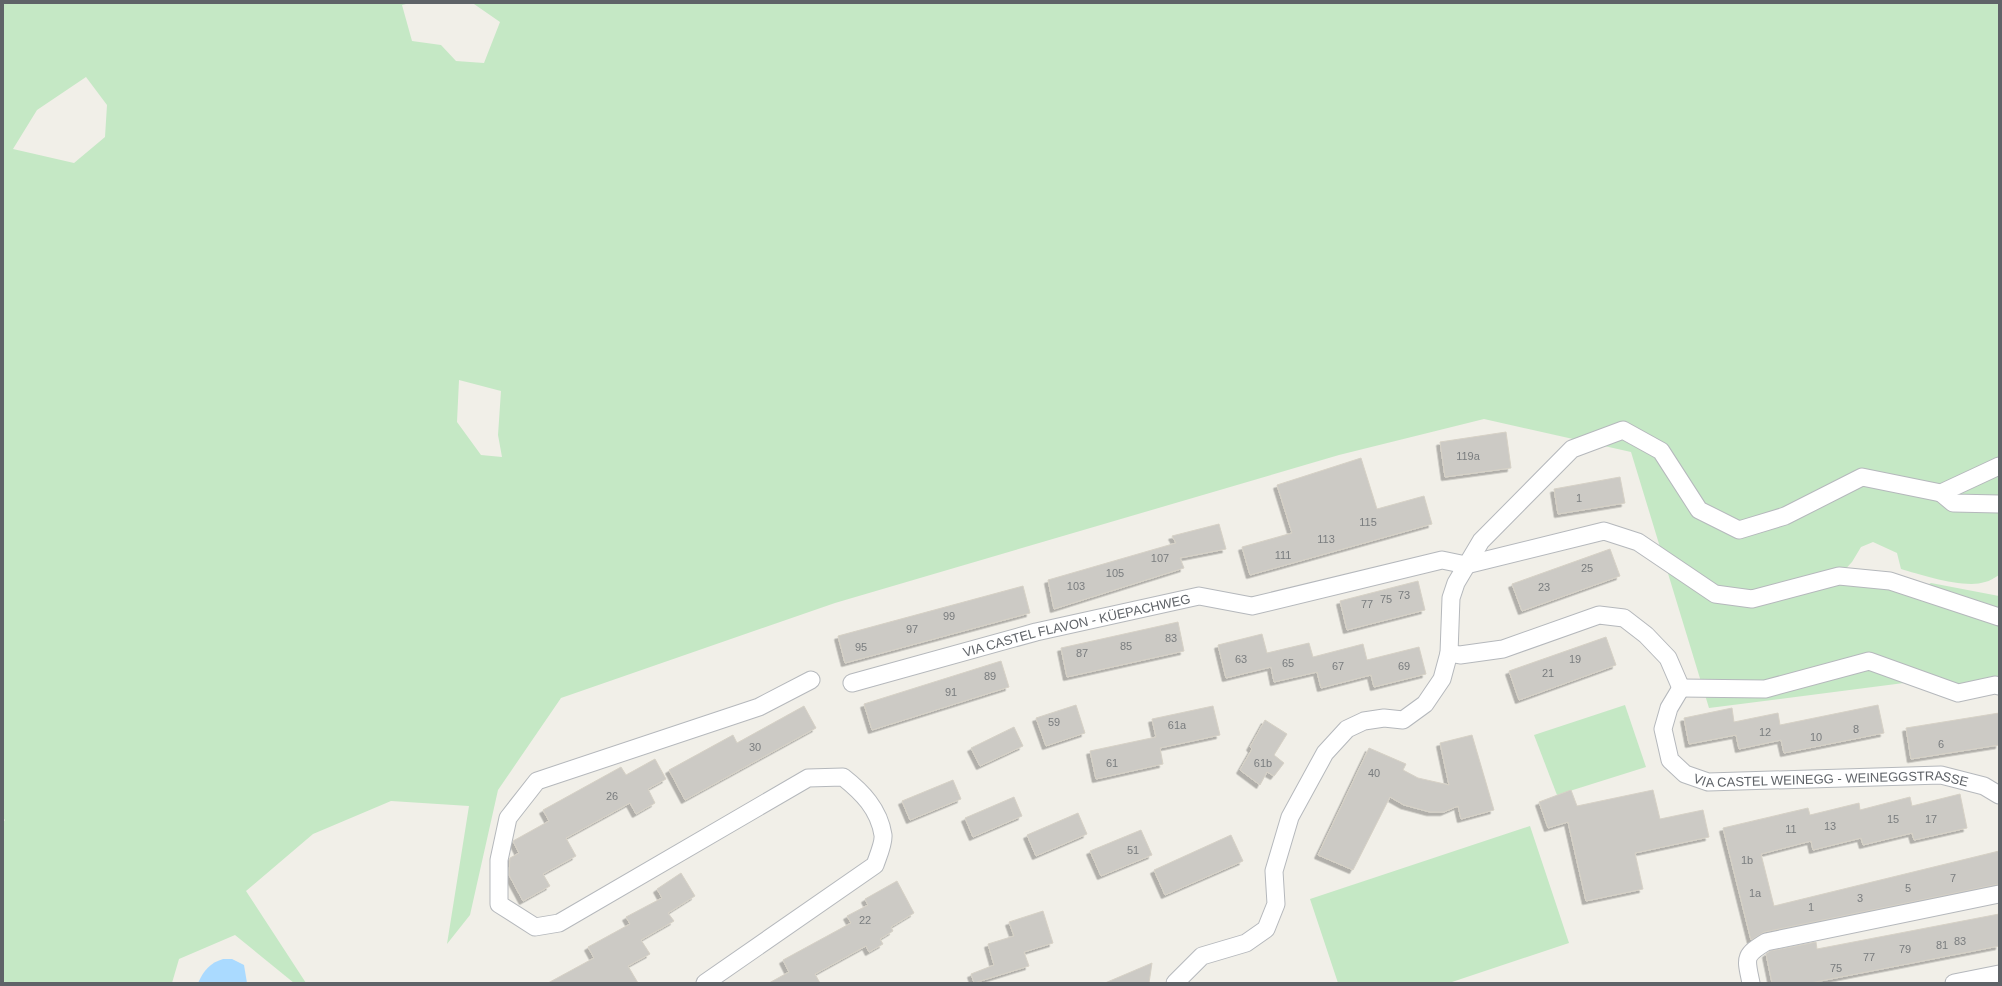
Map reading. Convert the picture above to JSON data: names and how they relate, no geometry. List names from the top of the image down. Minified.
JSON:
{"streets":{"street":["VIA CASTEL FLAVON - KÜEPACHWEG","VIA CASTEL WEINEGG - WEINEGGSTRASSE"]},"house_numbers":["119a","1","115","113","111","107","25","105","103","23","73","75","77","99","97","83","85","95","87","63","19","65","67","69","21","89","91","59","61a","8","12","10","6","30","61","61b","40","26","15","17","13","11","51","1b","7","5","1a","3","1","22","83","81","79","77","75"]}
